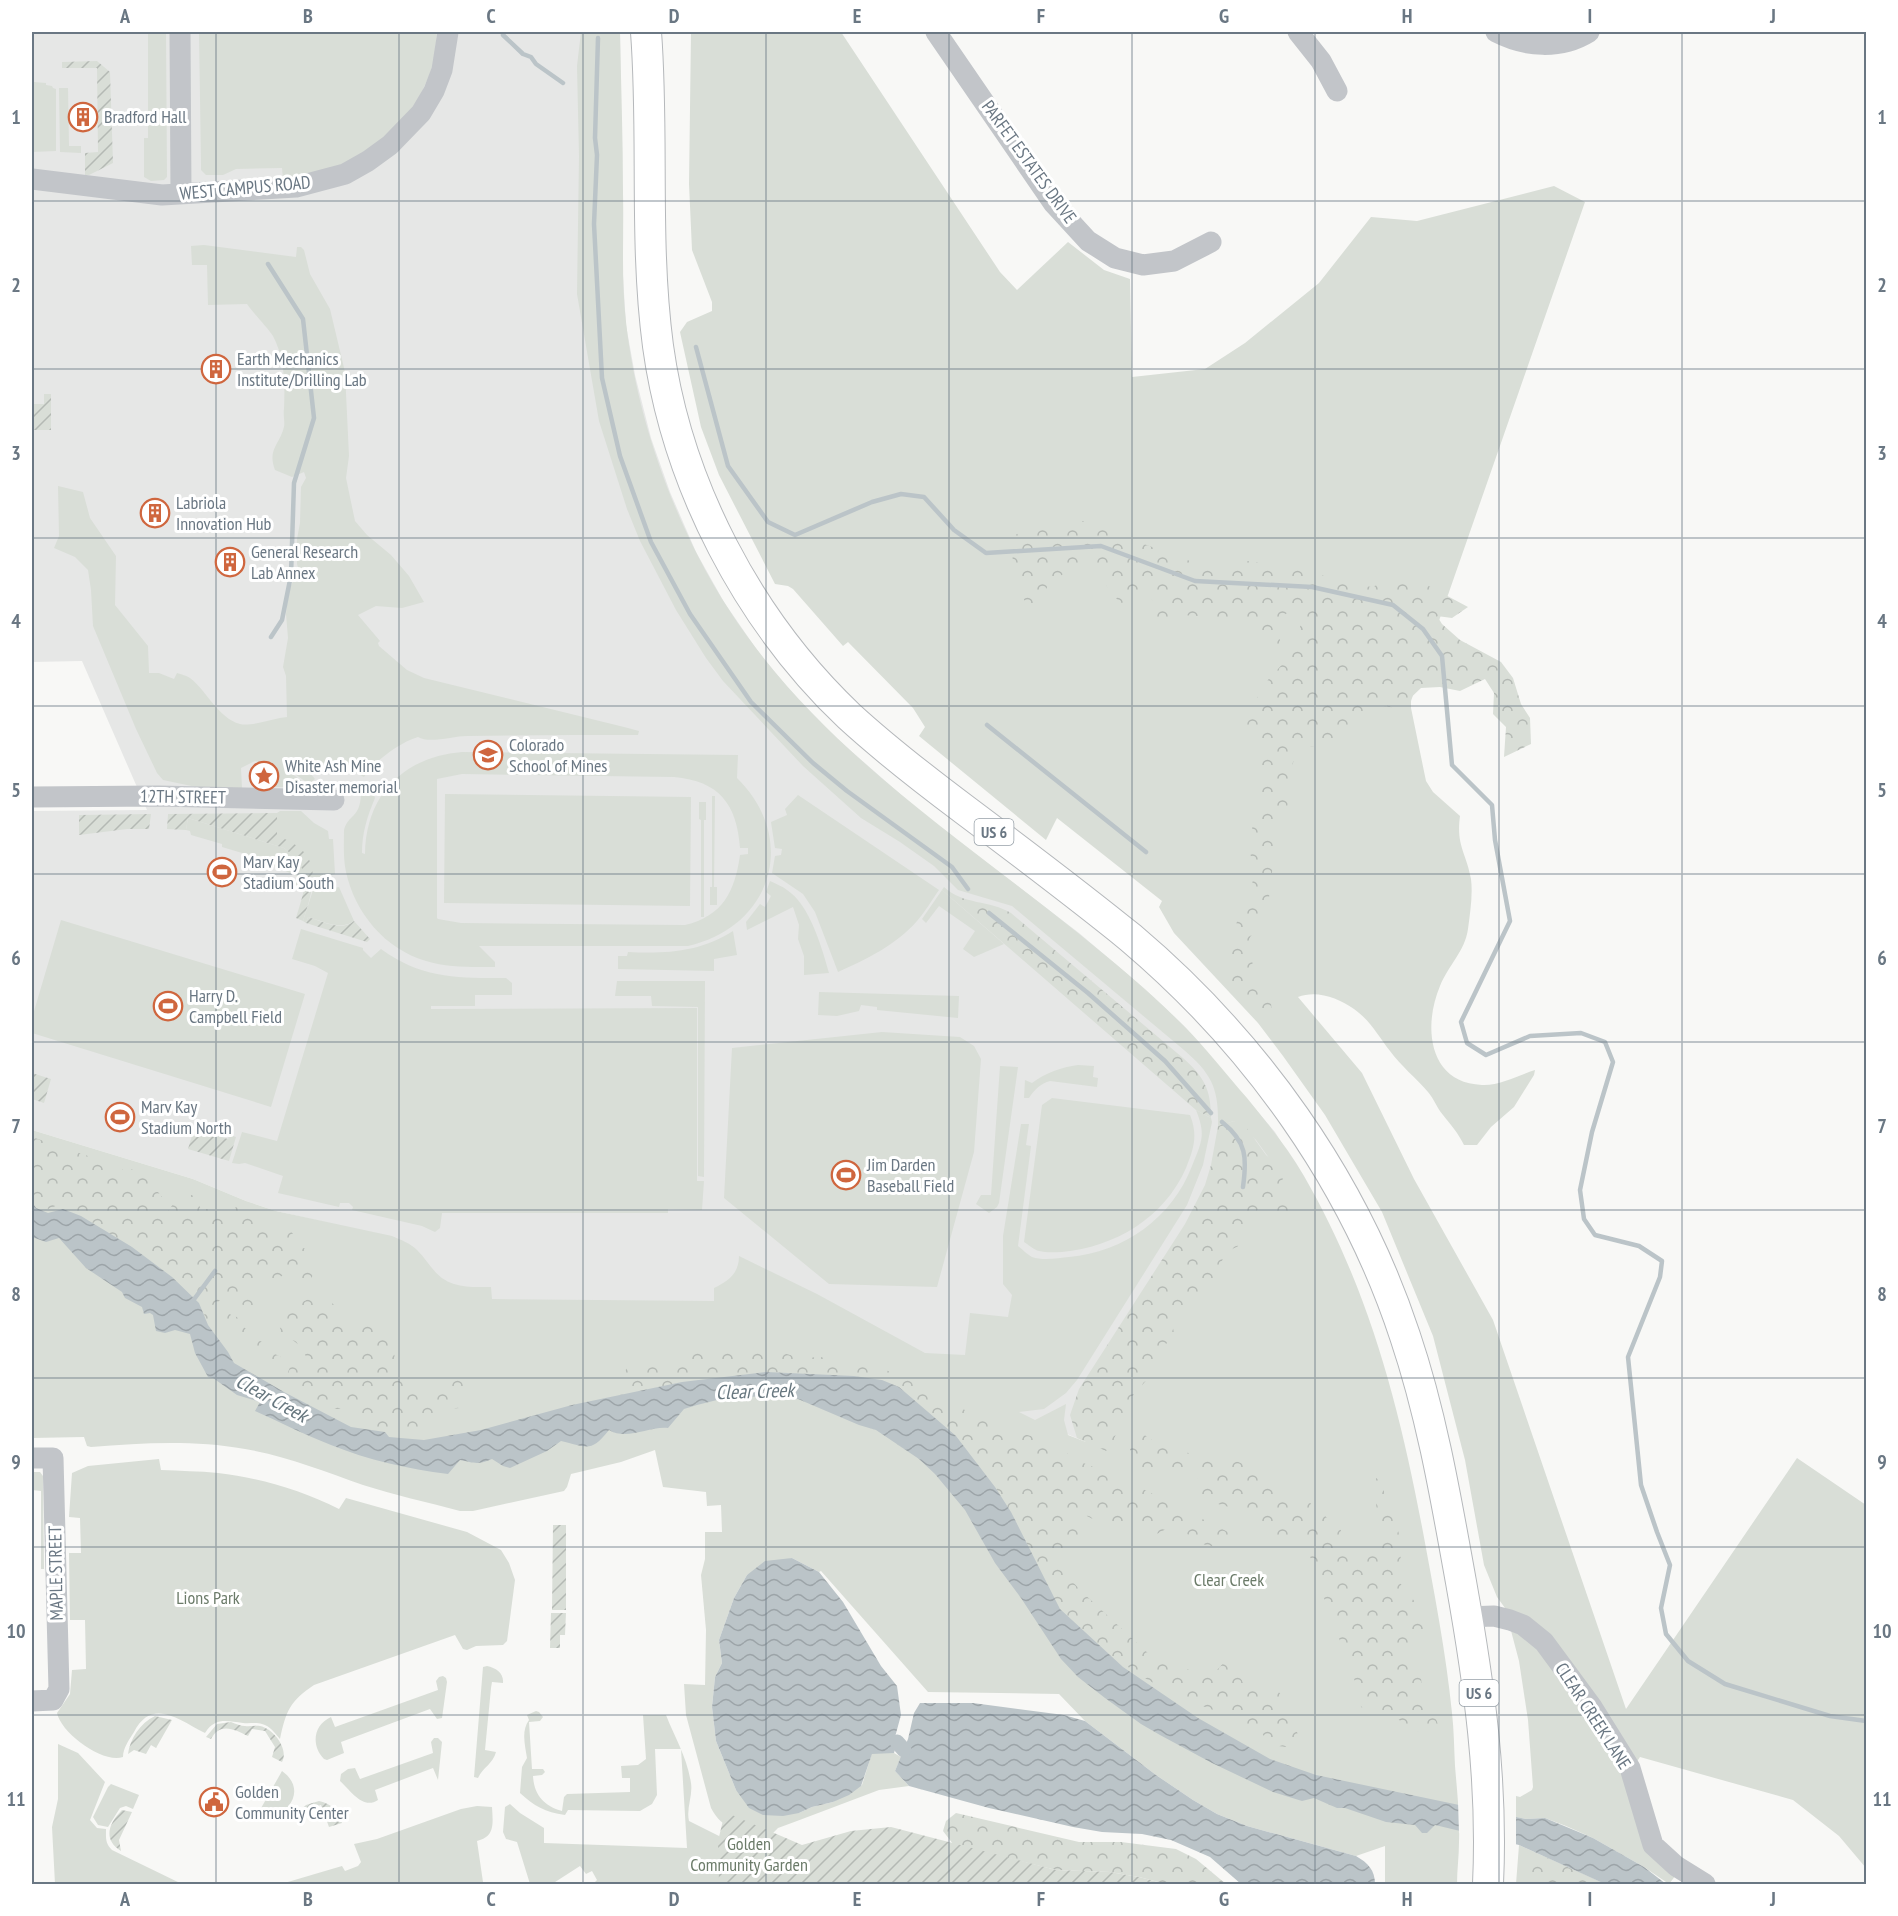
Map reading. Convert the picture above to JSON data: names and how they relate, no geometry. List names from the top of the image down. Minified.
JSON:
{"streets":{"highway":["US 6"],"street":["PARFET ESTATES DRIVE","WEST CAMPUS ROAD","12TH STREET","MAPLE STREET","CLEAR CREEK LANE"]},"crossings":[["US 6","CLEAR CREEK LANE"]],"water":["Clear Creek"],"parks":["Clear Creek","Lions Park","Golden Community Garden"],"places":{"building":["Bradford Hall","Earth Mechanics Institute/Drilling Lab","Labriola Innovation Hub","General Research Lab Annex"],"school or university":["Colorado School of Mines"],"place":["White Ash Mine Disaster memorial"],"sports":["Marv Kay Stadium South","Harry D. Campbell Field","Marv Kay Stadium North","Jim Darden Baseball Field"],"public building":["Golden Community Center"]},"grid":{"columns":["A","B","C","D","E","F","G","H","I","J"],"rows":["1","2","3","4","5","6","7","8","9","10","11"]}}
